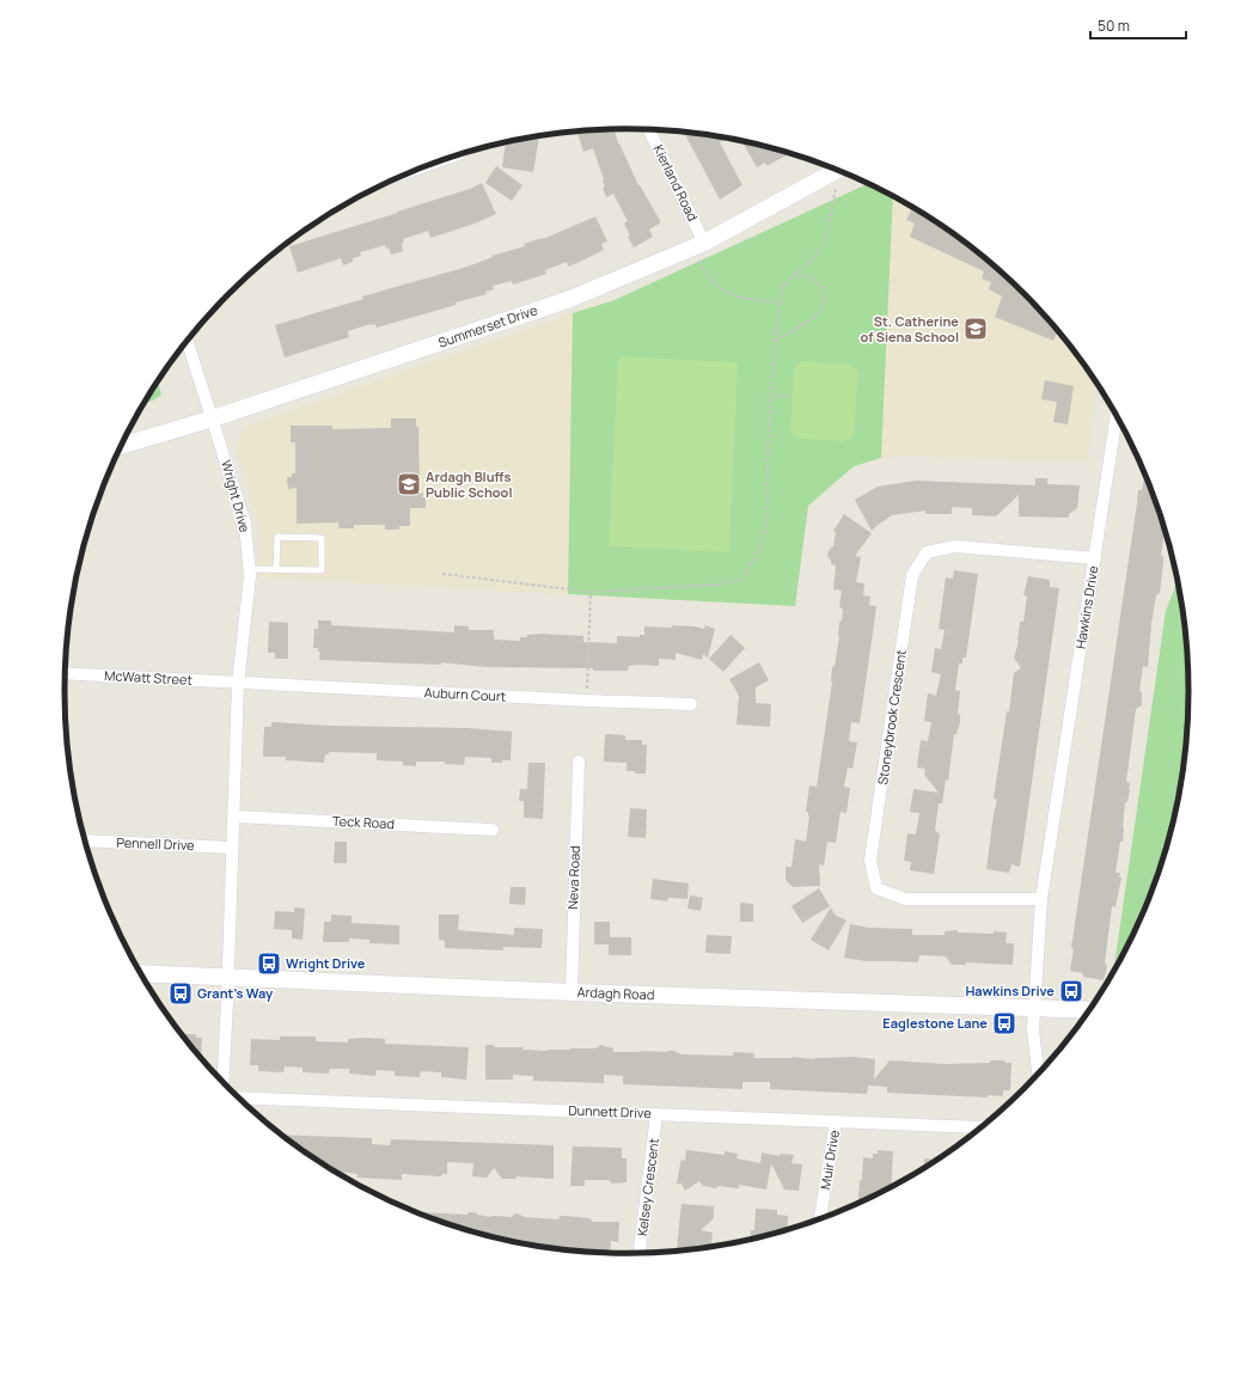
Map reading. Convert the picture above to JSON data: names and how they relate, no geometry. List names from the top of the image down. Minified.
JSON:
{"streets":{"street":["Kierland Road","Summerset Drive","Wright Drive","Hawkins Drive","McWatt Street","Auburn Court","Stoneybrook Crescent","Teck Road","Pennell Drive","Neva Road","Ardagh Road","Dunnett Drive","Muir Drive","Kelsey Crescent"]},"crossings":[["Kierland Road","Summerset Drive"],["Summerset Drive","Wright Drive"],["Wright Drive","McWatt Street"],["Wright Drive","Auburn Court"],["Wright Drive","Teck Road"],["Wright Drive","Pennell Drive"],["Wright Drive","Ardagh Road"],["Hawkins Drive","Stoneybrook Crescent"],["Hawkins Drive","Ardagh Road"],["McWatt Street","Auburn Court"],["Neva Road","Ardagh Road"],["Dunnett Drive","Muir Drive"],["Dunnett Drive","Kelsey Crescent"]],"places":{"school or university":["St. Catherine of Siena School","Ardagh Bluffs Public School"],"bus stop":["Wright Drive","Hawkins Drive","Grant's Way","Eaglestone Lane"]},"scale_bar":"50 m"}
